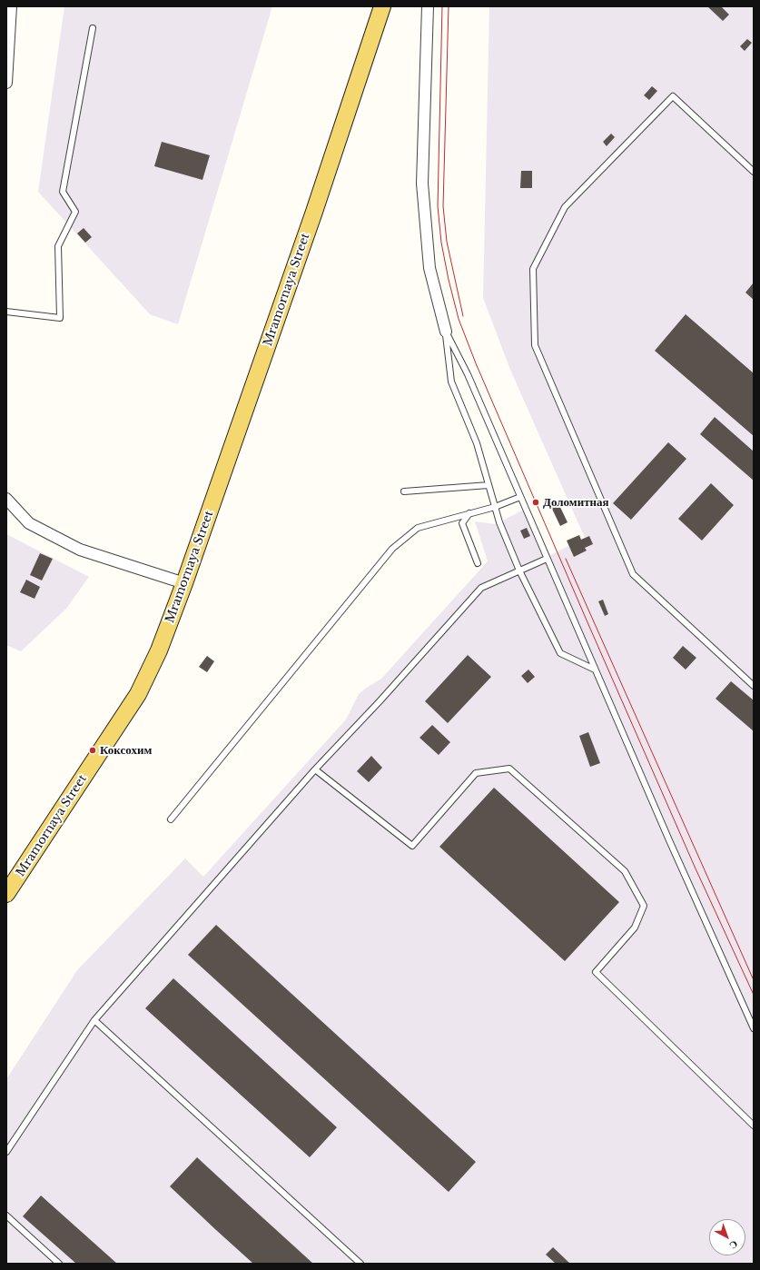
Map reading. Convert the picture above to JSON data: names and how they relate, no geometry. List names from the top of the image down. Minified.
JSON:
{"streets":{"main road":["Mramornaya Street"]},"places":["Доломитная","Коксохим"],"north":"bottom right"}
